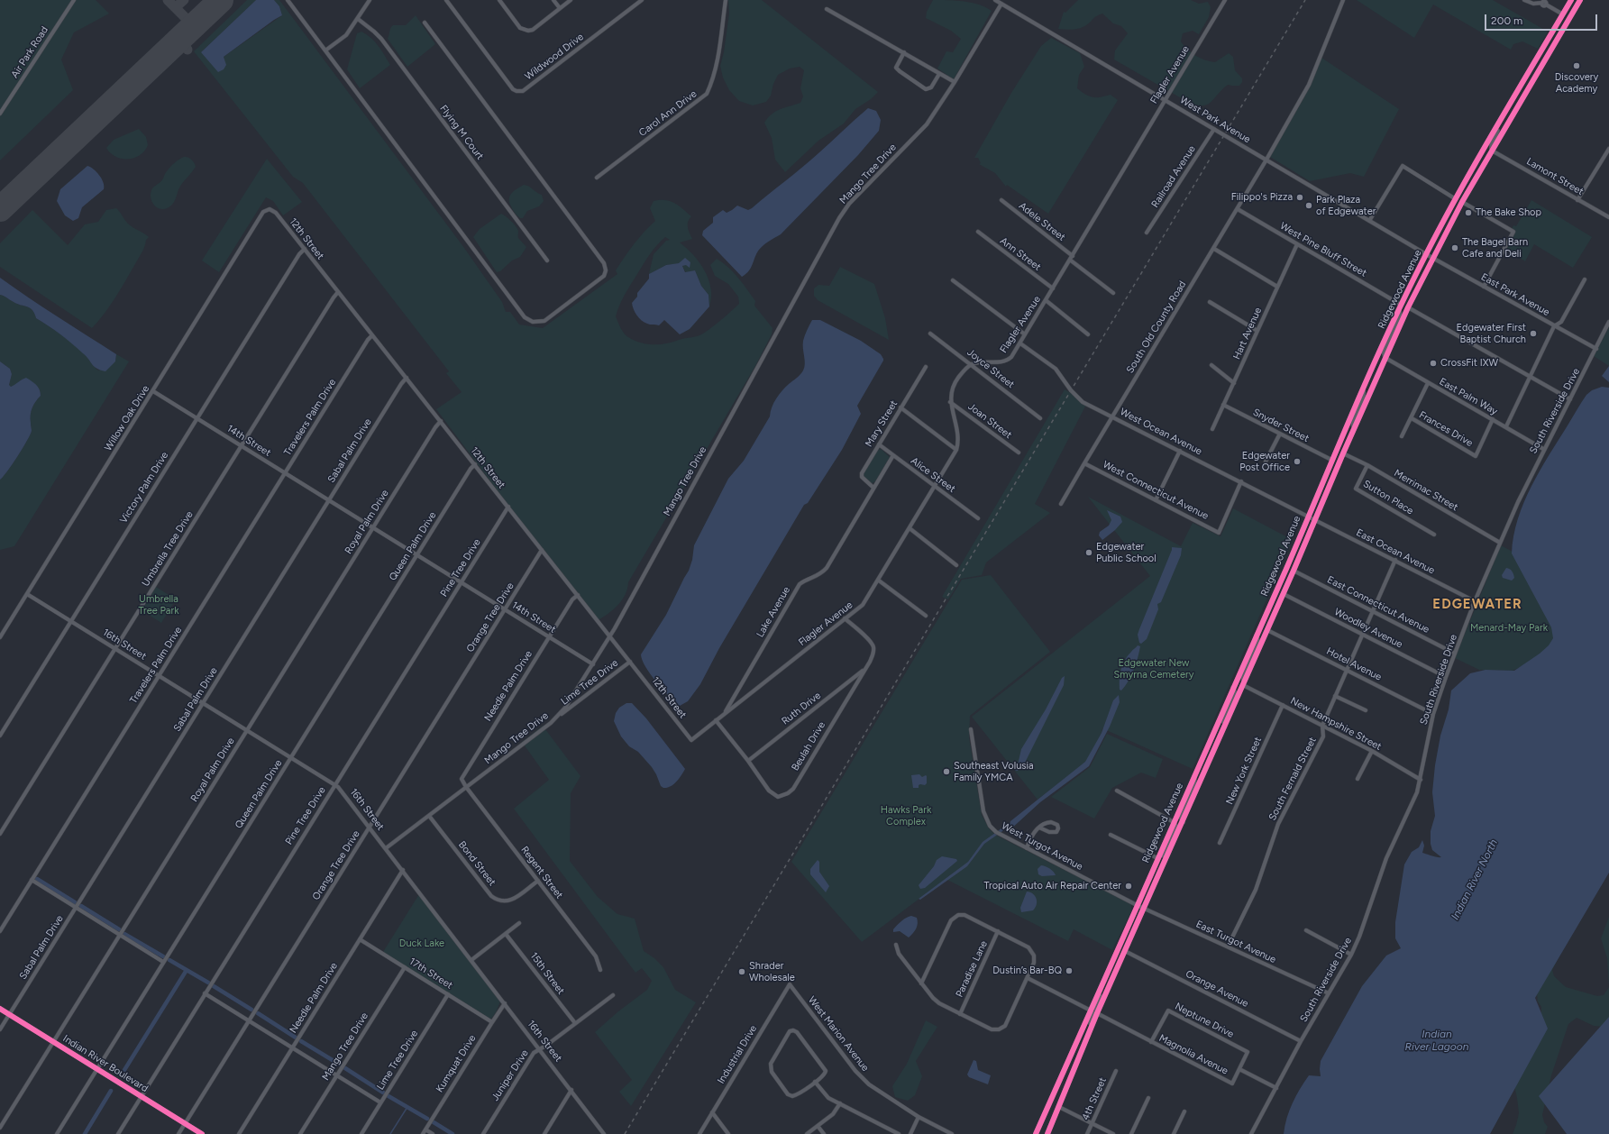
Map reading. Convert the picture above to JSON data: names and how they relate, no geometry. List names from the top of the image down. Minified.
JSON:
{"streets":{"main road":["Ridgewood Avenue","Indian River Boulevard"],"street":["Air Park Road","Wildwood Drive","Flagler Avenue","Carol Ann Drive","West Park Avenue","Flying M Court","Mango Tree Drive","Railroad Avenue","Lamont Street","Adele Street","12th Street","West Pine Bluff Street","Ann Street","East Park Avenue","South Old County Road","Hart Avenue","Joyce Street","East Palm Way","South Riverside Drive","Travelers Palm Drive","Willow Oak Drive","Joan Street","Mary Street","Snyder Street","Frances Drive","West Ocean Avenue","14th Street","Sabal Palm Drive","Alice Street","Victory Palm Drive","West Connecticut Avenue","Merrimac Street","Sutton Place","Royal Palm Drive","Queen Palm Drive","Umbrella Tree Drive","East Ocean Avenue","Pine Tree Drive","East Connecticut Avenue","Lake Avenue","Orange Tree Drive","Woodley Avenue","16th Street","Hotel Avenue","Lime Tree Drive","Needle Palm Drive","Ruth Drive","New Hampshire Street","Beulah Drive","New York Street","South Fernald Street","West Turgot Avenue","Bond Street","Regent Street","East Turgot Avenue","Paradise Lane","17th Street","15th Street","Orange Avenue","Neptune Drive","West Marion Avenue","Industrial Drive","Magnolia Avenue","Kumquat Drive","Juniper Drive","4th Street"]},"crossings":[["Flagler Avenue","West Park Avenue"],["Flagler Avenue","Adele Street"],["Flagler Avenue","12th Street"],["Flagler Avenue","Ann Street"],["Flagler Avenue","Joyce Street"],["Flagler Avenue","Joan Street"],["Flagler Avenue","West Ocean Avenue"],["Flagler Avenue","Alice Street"],["Flagler Avenue","Lake Avenue"],["Flagler Avenue","Beulah Drive"],["West Park Avenue","Mango Tree Drive"],["West Park Avenue","Railroad Avenue"],["West Park Avenue","Ridgewood Avenue"],["West Park Avenue","East Park Avenue"],["West Park Avenue","South Old County Road"],["Mango Tree Drive","12th Street"],["Mango Tree Drive","14th Street"],["Mango Tree Drive","16th Street"],["Mango Tree Drive","Lime Tree Drive"],["Mango Tree Drive","Needle Palm Drive"],["Mango Tree Drive","Bond Street"],["Mango Tree Drive","Regent Street"],["Mango Tree Drive","17th Street"],["Lamont Street","Ridgewood Avenue"],["12th Street","Travelers Palm Drive"],["12th Street","Willow Oak Drive"],["12th Street","Sabal Palm Drive"],["12th Street","Victory Palm Drive"],["12th Street","Royal Palm Drive"],["12th Street","Queen Palm Drive"],["12th Street","Umbrella Tree Drive"],["12th Street","Pine Tree Drive"],["12th Street","Orange Tree Drive"],["12th Street","Lime Tree Drive"],["12th Street","Needle Palm Drive"],["West Pine Bluff Street","Ridgewood Avenue"],["West Pine Bluff Street","South Old County Road"],["West Pine Bluff Street","Hart Avenue"],["Ridgewood Avenue","East Park Avenue"],["Ridgewood Avenue","East Palm Way"],["Ridgewood Avenue","Snyder Street"],["Ridgewood Avenue","West Ocean Avenue"],["Ridgewood Avenue","Merrimac Street"],["Ridgewood Avenue","East Ocean Avenue"],["Ridgewood Avenue","East Connecticut Avenue"],["Ridgewood Avenue","Woodley Avenue"],["Ridgewood Avenue","Hotel Avenue"],["Ridgewood Avenue","New Hampshire Street"],["Ridgewood Avenue","West Turgot Avenue"],["Ridgewood Avenue","East Turgot Avenue"],["Ridgewood Avenue","Orange Avenue"],["Ridgewood Avenue","Magnolia Avenue"],["East Park Avenue","South Riverside Drive"],["South Old County Road","West Ocean Avenue"],["South Old County Road","West Connecticut Avenue"],["Hart Avenue","Snyder Street"],["East Palm Way","South Riverside Drive"],["East Palm Way","Frances Drive"],["South Riverside Drive","Merrimac Street"],["South Riverside Drive","East Ocean Avenue"],["South Riverside Drive","East Connecticut Avenue"],["South Riverside Drive","Woodley Avenue"],["South Riverside Drive","Hotel Avenue"],["South Riverside Drive","New Hampshire Street"],["South Riverside Drive","East Turgot Avenue"],["South Riverside Drive","Orange Avenue"],["South Riverside Drive","Magnolia Avenue"],["Travelers Palm Drive","14th Street"],["Travelers Palm Drive","16th Street"],["Willow Oak Drive","14th Street"],["Willow Oak Drive","16th Street"],["Mary Street","Alice Street"],["Mary Street","Lake Avenue"],["West Ocean Avenue","West Connecticut Avenue"],["West Ocean Avenue","East Ocean Avenue"],["14th Street","Sabal Palm Drive"],["14th Street","Victory Palm Drive"],["14th Street","Royal Palm Drive"],["14th Street","Queen Palm Drive"],["14th Street","Umbrella Tree Drive"],["14th Street","Pine Tree Drive"],["14th Street","Orange Tree Drive"],["14th Street","Needle Palm Drive"],["Sabal Palm Drive","16th Street"],["Sabal Palm Drive","Indian River Boulevard"],["Alice Street","Lake Avenue"],["Victory Palm Drive","16th Street"],["Merrimac Street","Sutton Place"],["Royal Palm Drive","16th Street"],["Royal Palm Drive","Indian River Boulevard"],["Queen Palm Drive","16th Street"],["Queen Palm Drive","Indian River Boulevard"],["Umbrella Tree Drive","16th Street"],["East Ocean Avenue","South Fernald Street"],["Pine Tree Drive","16th Street"],["Pine Tree Drive","Indian River Boulevard"],["East Connecticut Avenue","South Fernald Street"],["Orange Tree Drive","16th Street"],["Orange Tree Drive","Indian River Boulevard"],["Woodley Avenue","South Fernald Street"],["16th Street","Needle Palm Drive"],["16th Street","Kumquat Drive"],["16th Street","Juniper Drive"],["Hotel Avenue","South Fernald Street"],["Lime Tree Drive","17th Street"],["Needle Palm Drive","Regent Street"],["Needle Palm Drive","17th Street"],["Ruth Drive","Beulah Drive"],["New Hampshire Street","New York Street"],["New Hampshire Street","South Fernald Street"],["South Fernald Street","East Turgot Avenue"],["West Turgot Avenue","East Turgot Avenue"],["Bond Street","Regent Street"],["17th Street","Kumquat Drive"],["15th Street","Juniper Drive"],["Neptune Drive","Magnolia Avenue"],["West Marion Avenue","Industrial Drive"]],"districts":["EDGEWATER"],"water":["Indian River North","Indian River Lagoon"],"parks":["Umbrella Tree Park","Menard-May Park","Edgewater New Smyrna Cemetery","Hawks Park Complex","Duck Lake"],"places":["Discovery Academy","Filippo's Pizza","Park Plaza of Edgewater","The Bake Shop","The Bagel Barn Cafe and Deli","Edgewater First Baptist Church","CrossFit IXW","Edgewater Post Office","Edgewater Public School","Southeast Volusia Family YMCA","Tropical Auto Air Repair Center","Dustin’s Bar-BQ","Shrader Wholesale"],"scale_bar":"200 m"}
